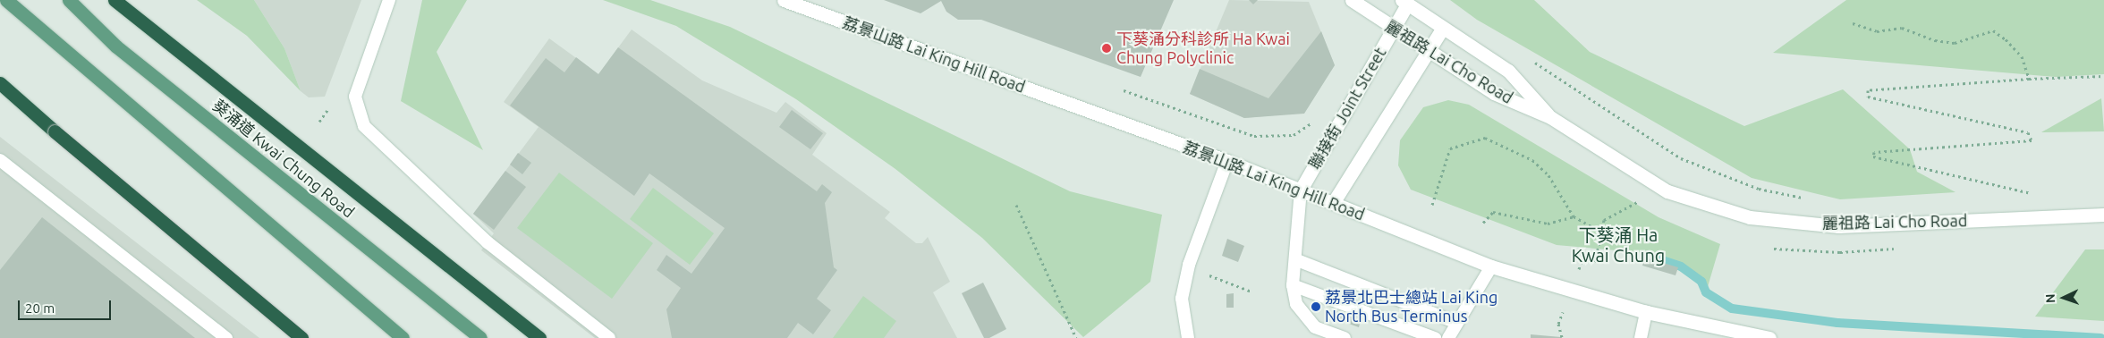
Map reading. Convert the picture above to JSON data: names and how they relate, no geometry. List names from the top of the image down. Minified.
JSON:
{"streets":{"main road":["葵涌道 Kwai Chung Road"],"street":["荔景山路 Lai King Hill Road","麗祖路 Lai Cho Road","聯接街 Joint Street"]},"crossings":[["荔景山路 Lai King Hill Road","聯接街 Joint Street"],["麗祖路 Lai Cho Road","聯接街 Joint Street"]],"districts":["下葵涌 Ha Kwai Chung"],"places":["下葵涌分科診所 Ha Kwai Chung Polyclinic","荔景北巴士總站 Lai King North Bus Terminus"],"scale_bar":"20 m","north":"left"}
